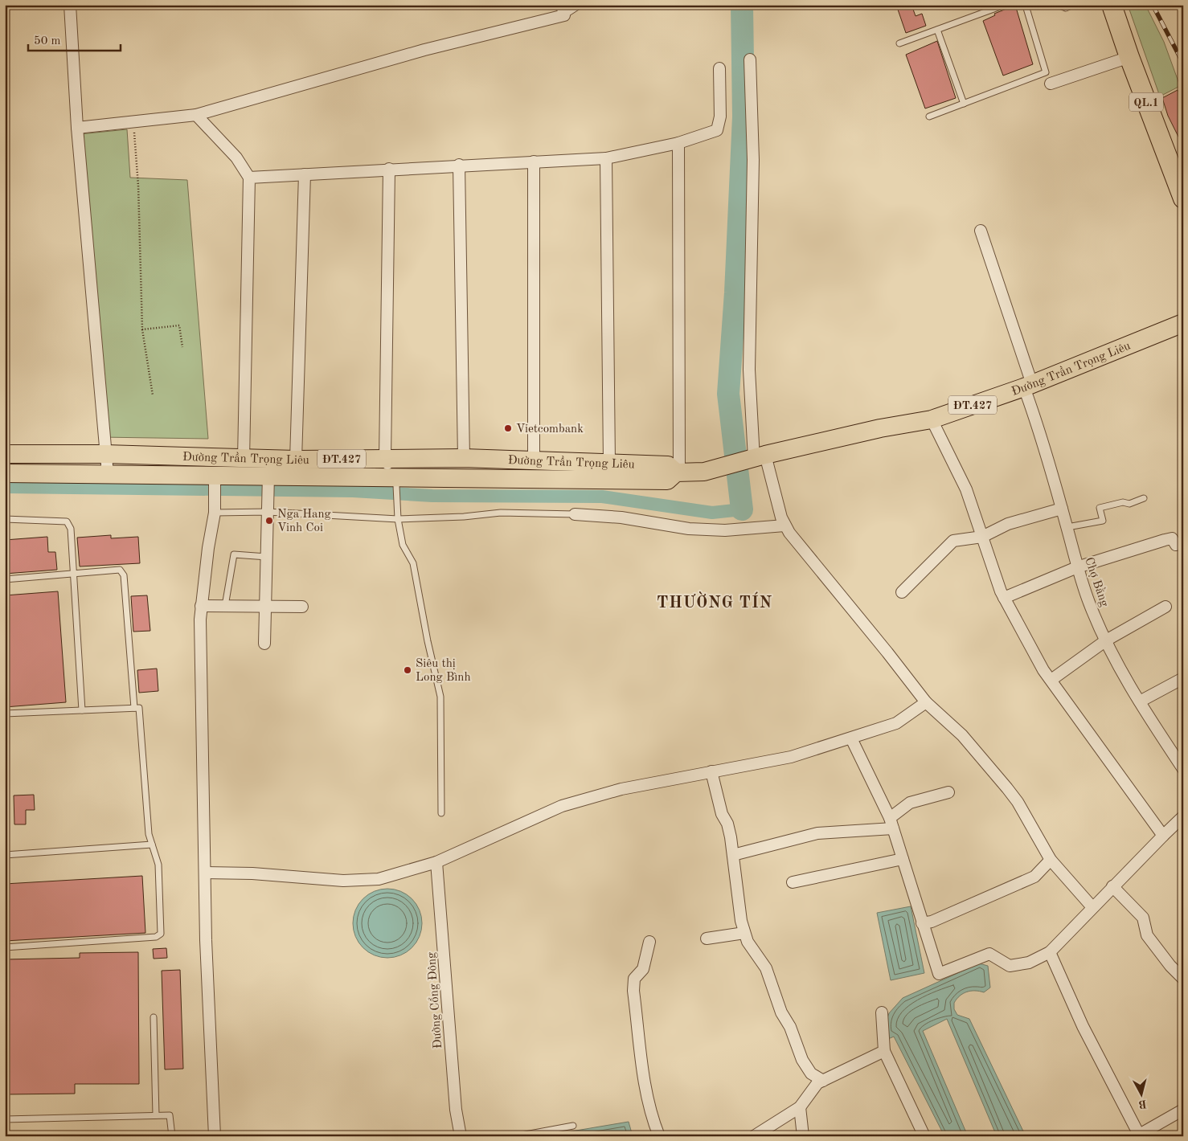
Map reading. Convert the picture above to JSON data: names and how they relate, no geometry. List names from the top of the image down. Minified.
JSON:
{"streets":{"highway":["QL.1"],"main road":["Đường Trần Trọng Liêu","ĐT.427"],"street":["Chợ Bằng","Đường Cổng Đông"]},"crossings":[["Đường Trần Trọng Liêu","Chợ Bằng"]],"districts":["THƯỜNG TÍN"],"places":["Vietcombank","Nga Hang Vinh Coi","Siêu thị Long Bình"],"scale_bar":"50 m","north":"bottom"}
